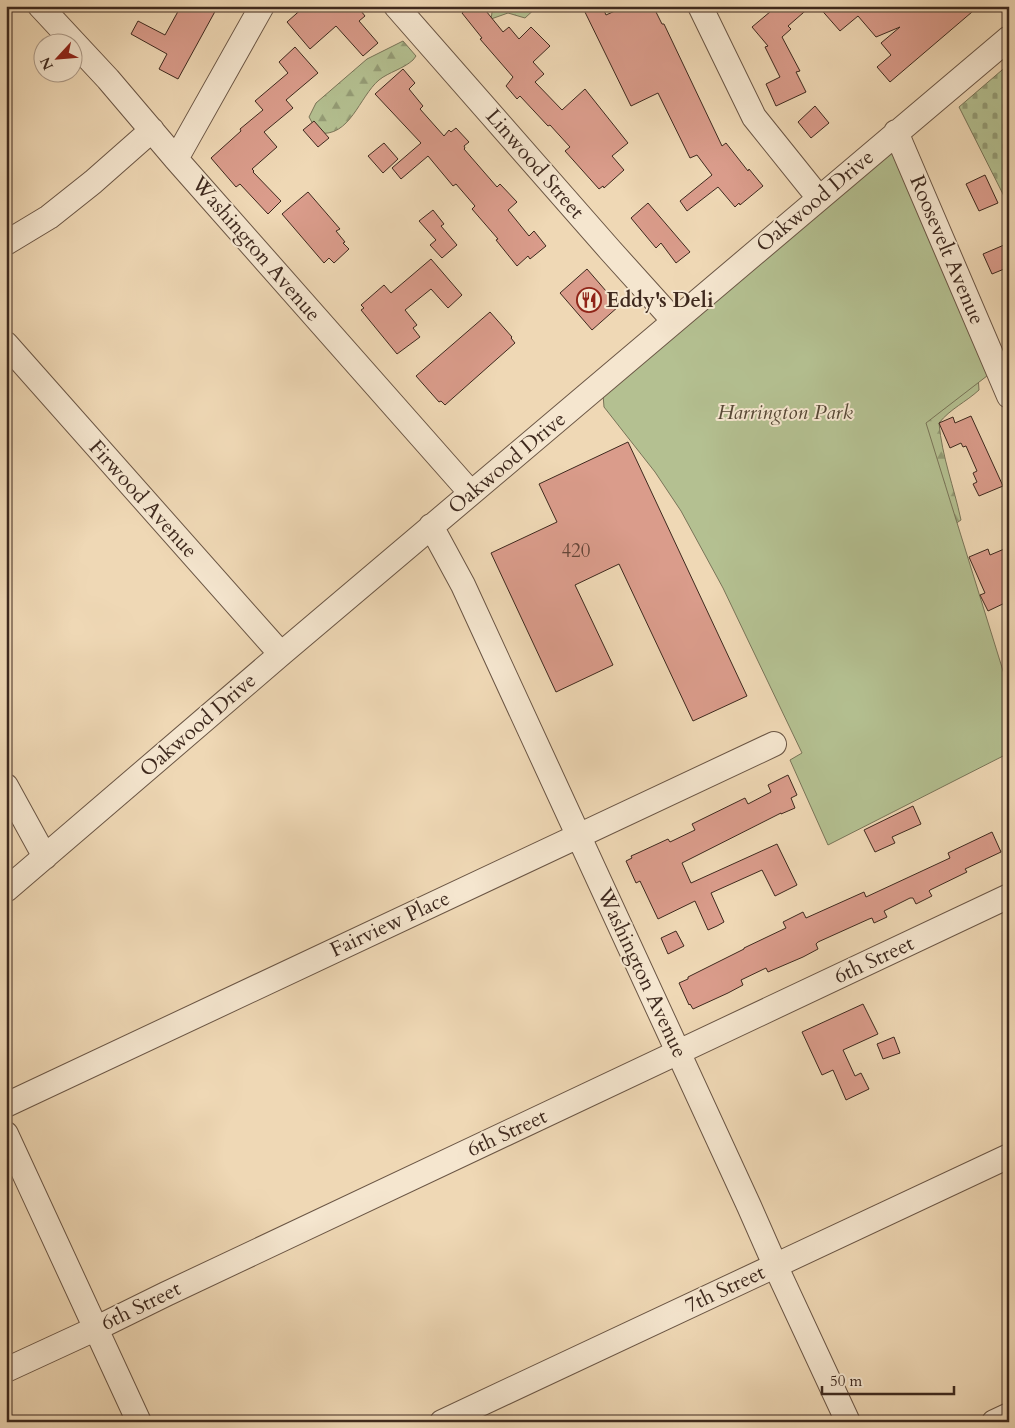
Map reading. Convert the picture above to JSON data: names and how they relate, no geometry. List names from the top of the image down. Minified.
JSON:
{"streets":{"street":["Linwood Street","Oakwood Drive","Washington Avenue","Roosevelt Avenue","Firwood Avenue","Fairview Place","6th Street","7th Street"]},"crossings":[["Linwood Street","Oakwood Drive"],["Oakwood Drive","Washington Avenue"],["Oakwood Drive","Roosevelt Avenue"],["Oakwood Drive","Firwood Avenue"],["Washington Avenue","Fairview Place"],["Washington Avenue","6th Street"],["Washington Avenue","7th Street"]],"parks":["Harrington Park"],"places":{"restaurant":["Eddy's Deli"]},"house_numbers":["420"],"scale_bar":"50 m","north":"bottom left"}
